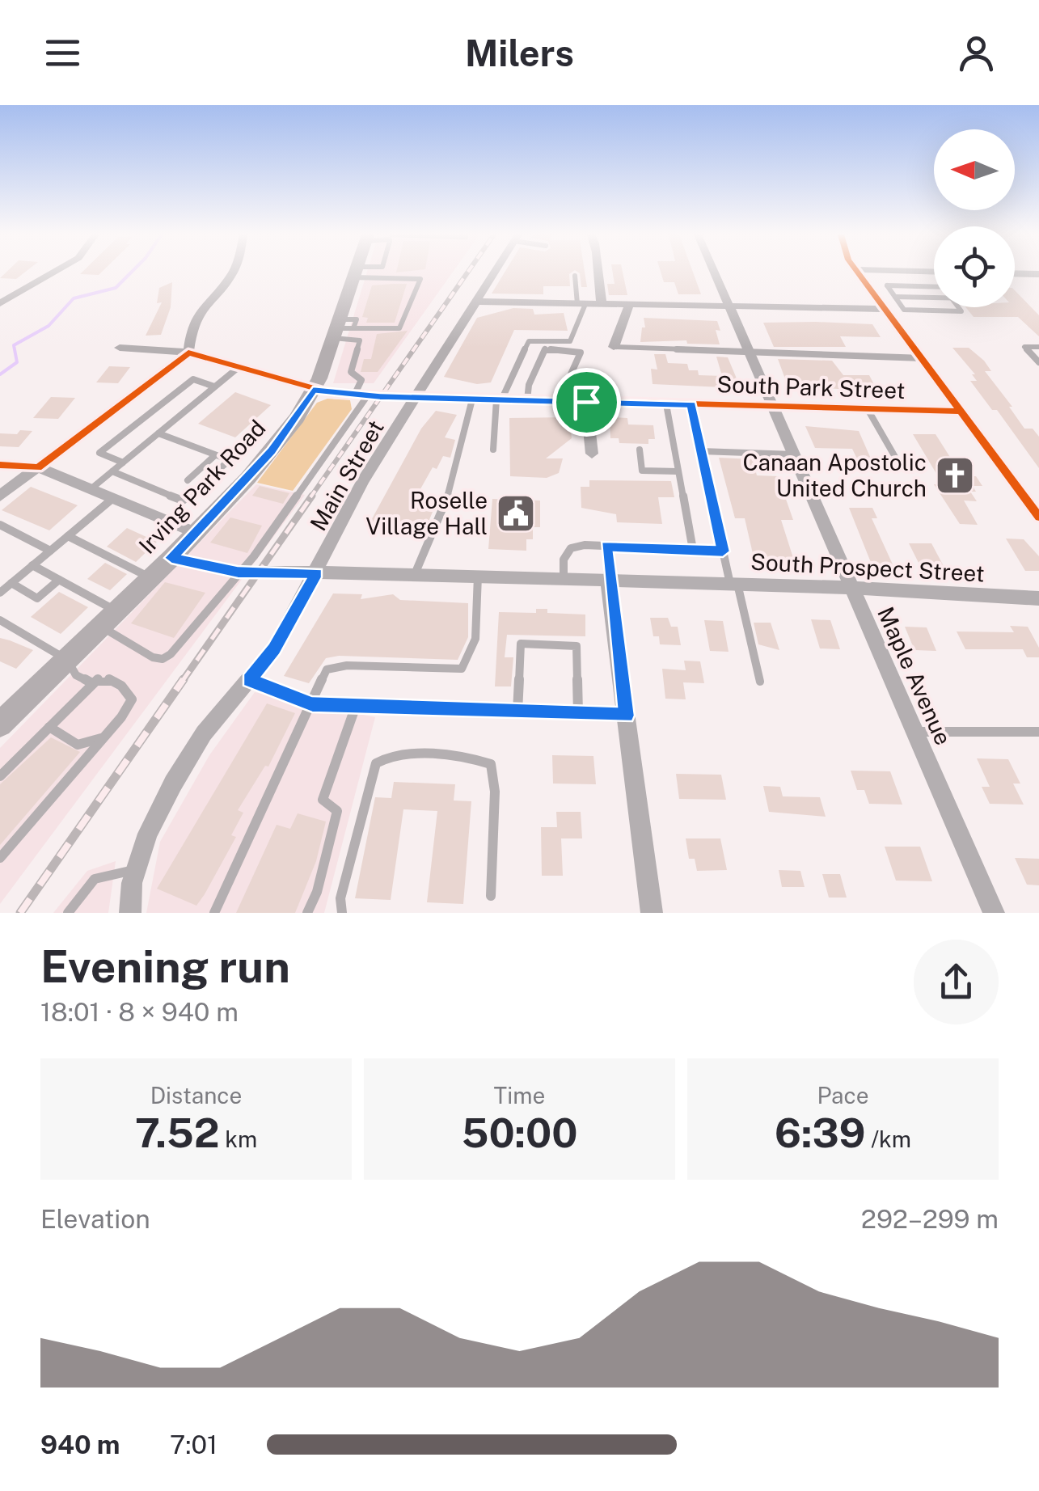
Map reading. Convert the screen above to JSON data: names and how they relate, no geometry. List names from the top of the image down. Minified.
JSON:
{"streets":{"main road":["Irving Park Road"],"street":["South Park Street","Main Street","South Prospect Street","Maple Avenue"]},"crossings":[["South Park Street","Main Street"],["South Park Street","Irving Park Road"],["South Park Street","Maple Avenue"],["Main Street","South Prospect Street"],["Irving Park Road","South Prospect Street"],["South Prospect Street","Maple Avenue"]],"places":{"church":["Canaan Apostolic United Church"],"public building":["Roselle Village Hall"]},"north":"left","page":{"header":"Milers","heading":["Evening run","18:01 · 8 × 940 m"],"stats":[["Distance","7.52 km"],["Time","50:00"],["Pace","6:39 /km"]],"chart":["Elevation","292–299 m"],"list":[{"name":"940 m","note":"7:01"}]}}
